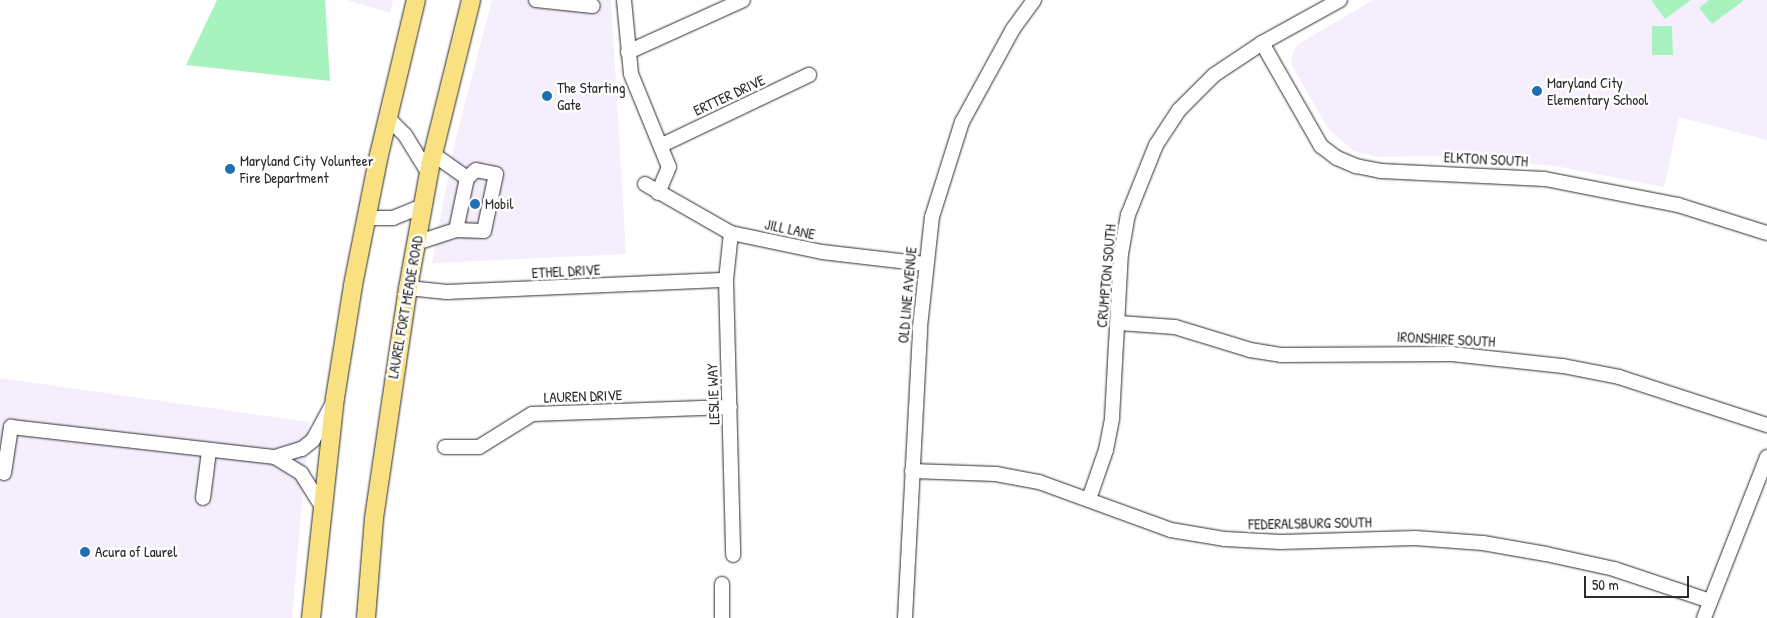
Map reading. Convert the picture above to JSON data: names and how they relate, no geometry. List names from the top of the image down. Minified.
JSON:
{"streets":{"main road":["LAUREL FORT MEADE ROAD"],"street":["ERTTER DRIVE","ELKTON SOUTH","JILL LANE","ETHEL DRIVE","CRUMPTON SOUTH","OLD LINE AVENUE","IRONSHIRE SOUTH","LESLIE WAY","LAUREN DRIVE","FEDERALSBURG SOUTH"]},"crossings":[["ELKTON SOUTH","CRUMPTON SOUTH"],["JILL LANE","OLD LINE AVENUE"],["JILL LANE","LESLIE WAY"],["ETHEL DRIVE","LAUREL FORT MEADE ROAD"],["ETHEL DRIVE","LESLIE WAY"],["CRUMPTON SOUTH","IRONSHIRE SOUTH"],["CRUMPTON SOUTH","FEDERALSBURG SOUTH"],["OLD LINE AVENUE","FEDERALSBURG SOUTH"],["LESLIE WAY","LAUREN DRIVE"]],"places":["Maryland City Elementary School","The Starting Gate","Maryland City Volunteer Fire Department","Mobil","Acura of Laurel"],"scale_bar":"50 m"}
